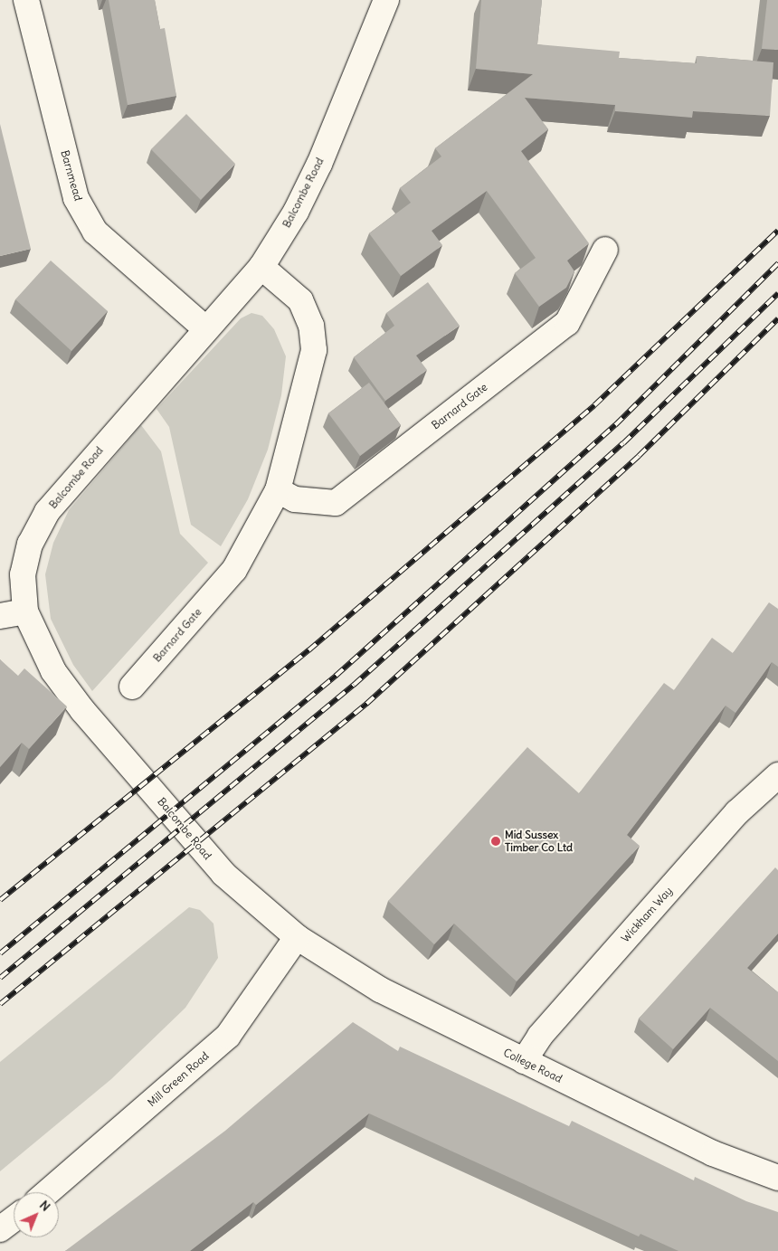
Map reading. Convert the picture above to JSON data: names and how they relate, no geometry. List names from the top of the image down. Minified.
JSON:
{"streets":{"street":["Barnmead","Balcombe Road","Barnard Gate","Wickham Way","College Road","Mill Green Road"]},"crossings":[["Barnmead","Balcombe Road"],["Balcombe Road","Barnard Gate"],["Balcombe Road","College Road"],["Balcombe Road","Mill Green Road"],["Wickham Way","College Road"],["College Road","Mill Green Road"]],"places":["Mid Sussex Timber Co Ltd"],"north":"top right"}
